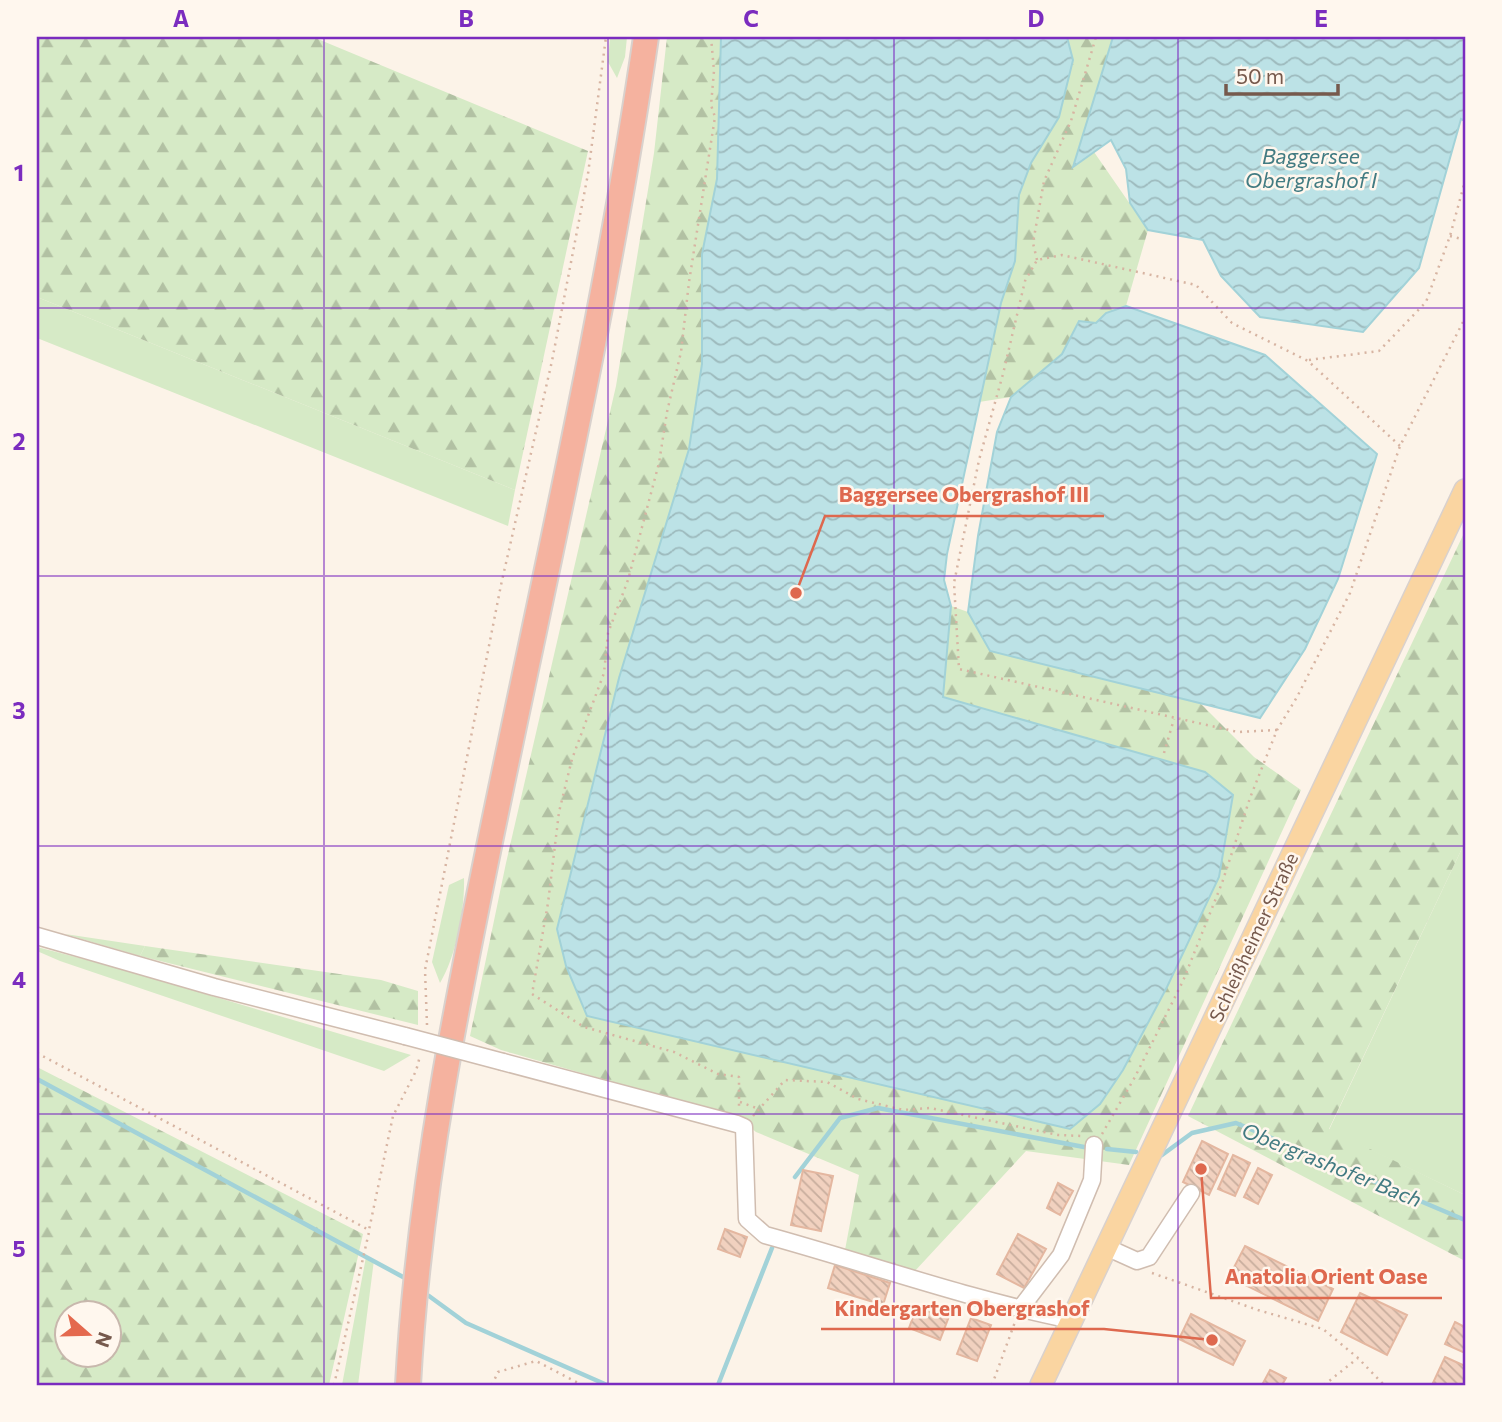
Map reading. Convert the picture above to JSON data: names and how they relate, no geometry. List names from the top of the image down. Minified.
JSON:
{"streets":{"main road":["Schleißheimer Straße"]},"water":["Baggersee Obergrashof I","Obergrashofer Bach"],"places":["Baggersee Obergrashof III","Anatolia Orient Oase","Kindergarten Obergrashof"],"scale_bar":"50 m","north":"right","grid":{"columns":["A","B","C","D","E"],"rows":["1","2","3","4","5"]}}
